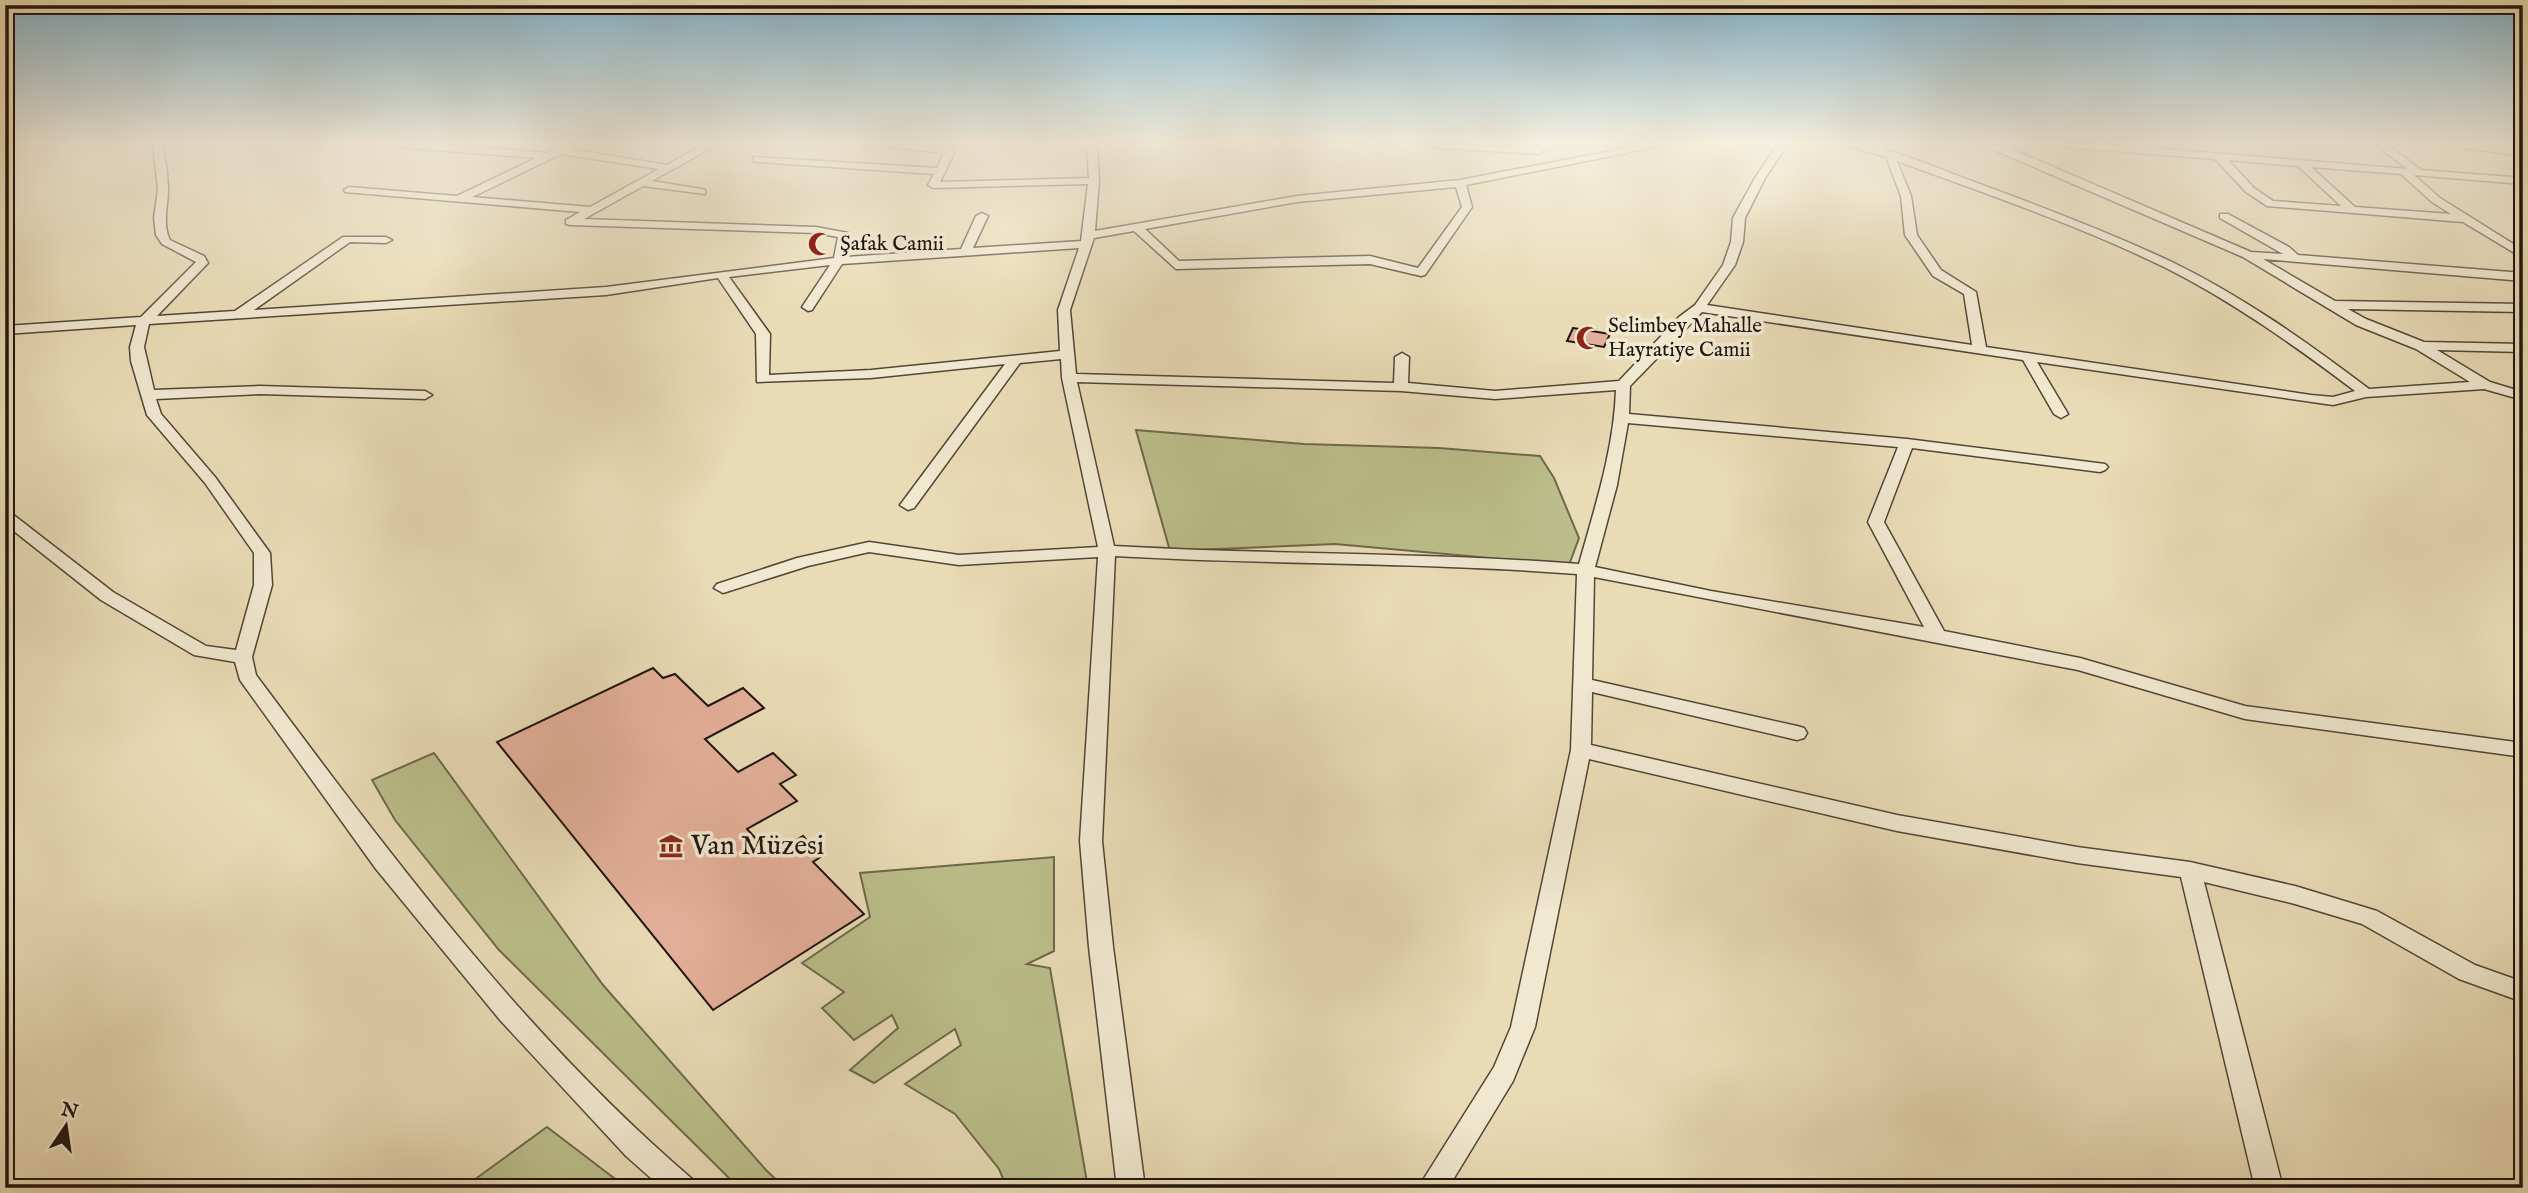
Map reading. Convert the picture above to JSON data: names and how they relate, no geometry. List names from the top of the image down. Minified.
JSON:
{"places":{"mosque":["Şafak Camii","Selimbey Mahalle Hayratiye Camii"],"museum":["Van Müzesi"]},"north":"top"}
